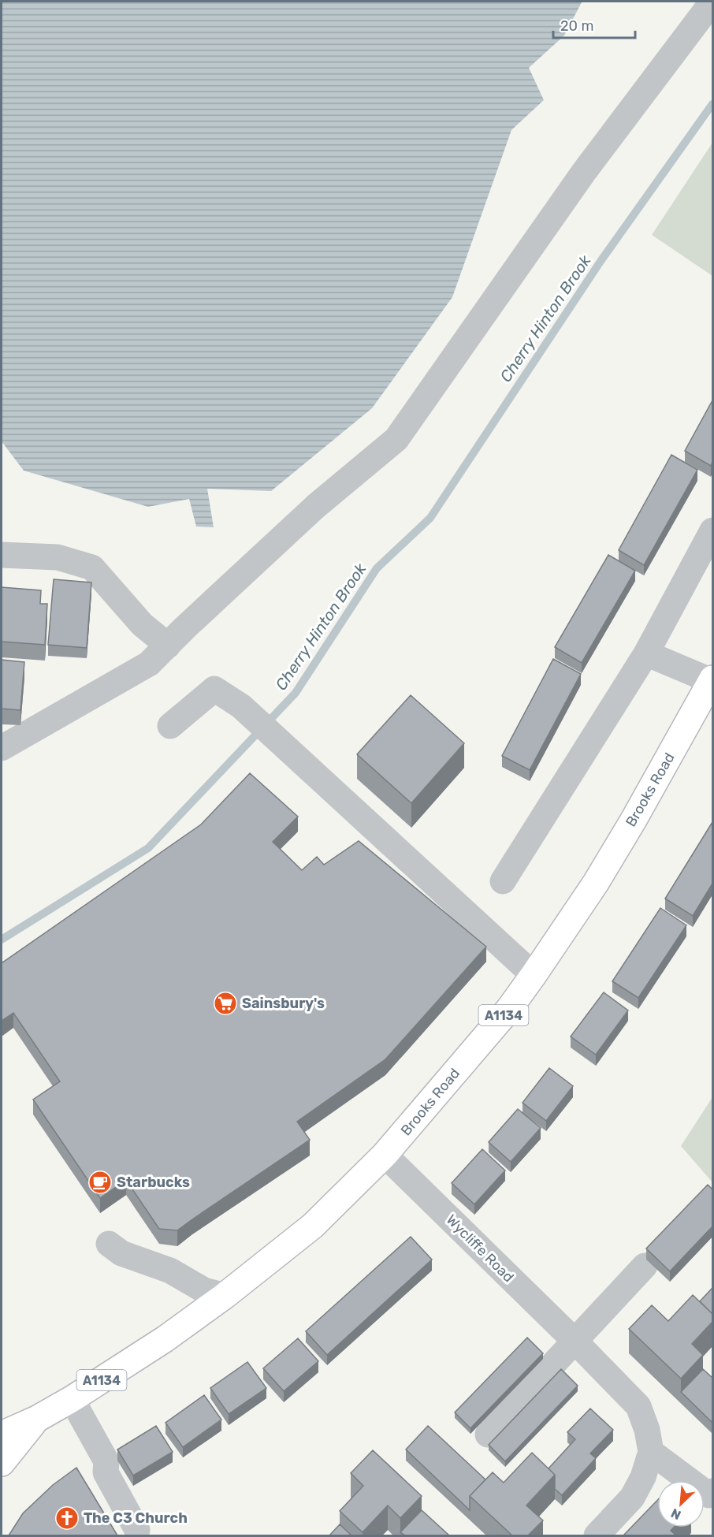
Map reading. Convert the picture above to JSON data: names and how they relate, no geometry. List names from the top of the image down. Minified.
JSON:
{"streets":{"main road":["Brooks Road","A1134"],"street":["Wycliffe Road"]},"crossings":[["Brooks Road","Wycliffe Road"]],"water":["Cherry Hinton Brook"],"places":{"supermarket":["Sainsbury's"],"cafe":["Starbucks"],"church":["The C3 Church"]},"scale_bar":"20 m","north":"bottom left"}
